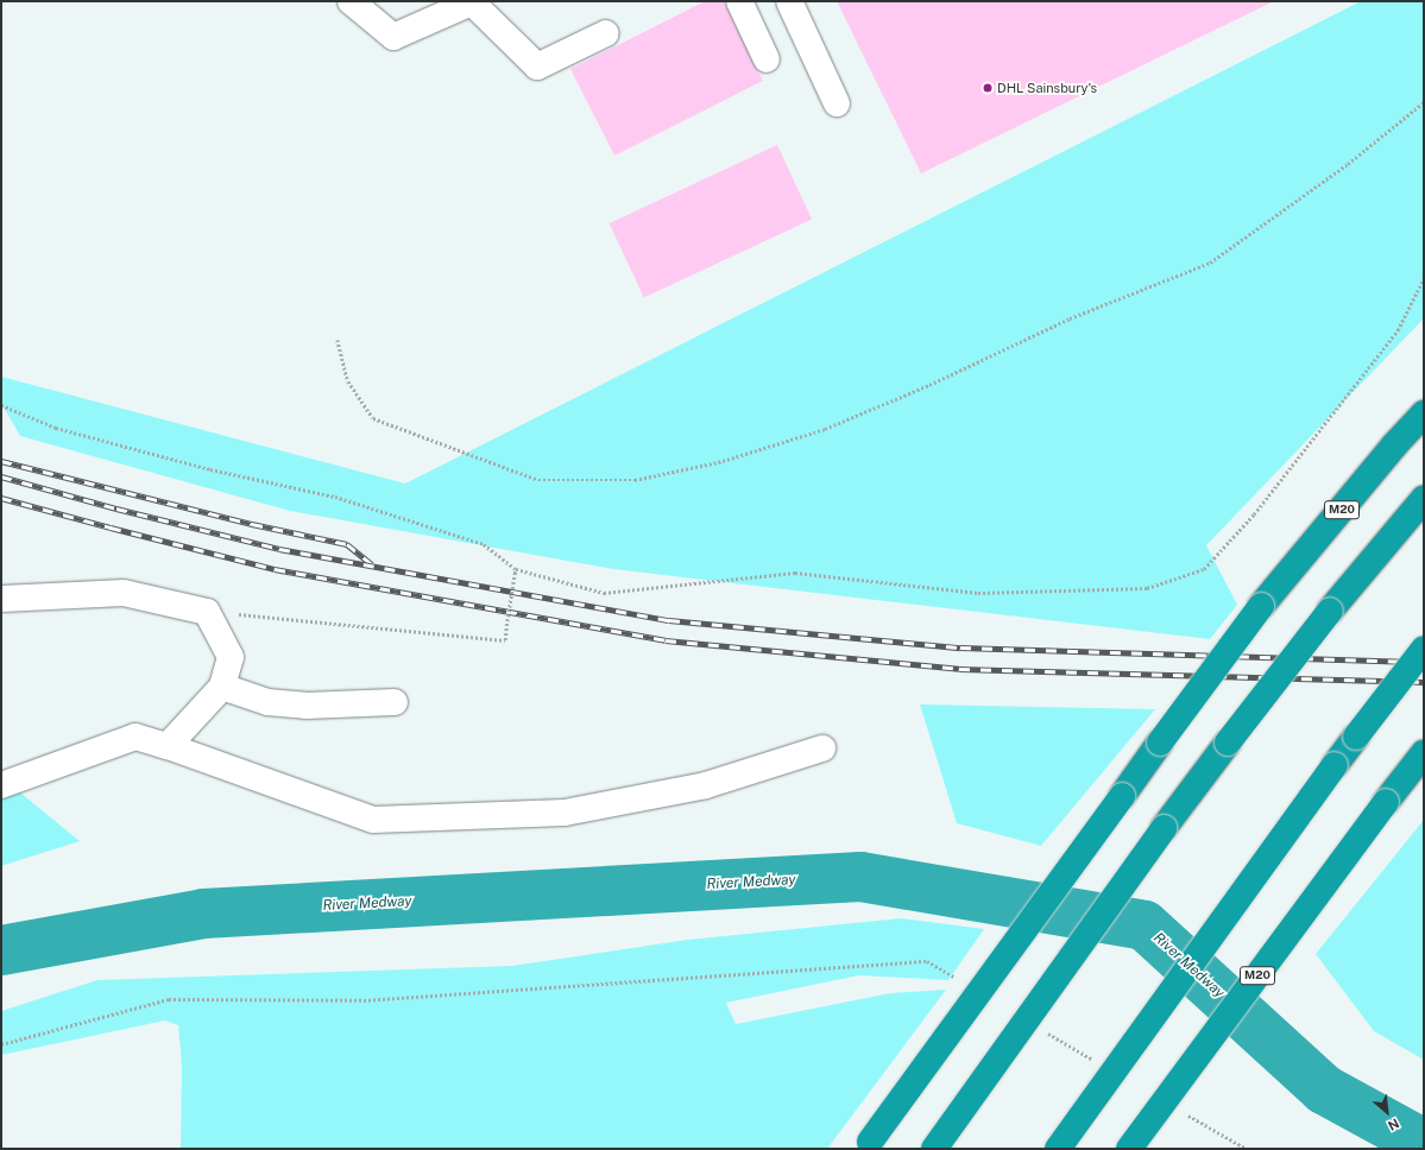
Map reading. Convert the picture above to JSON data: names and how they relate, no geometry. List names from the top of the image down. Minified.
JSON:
{"streets":{"highway":["M20"]},"water":["River Medway"],"places":["DHL Sainsbury's"],"north":"bottom right"}
